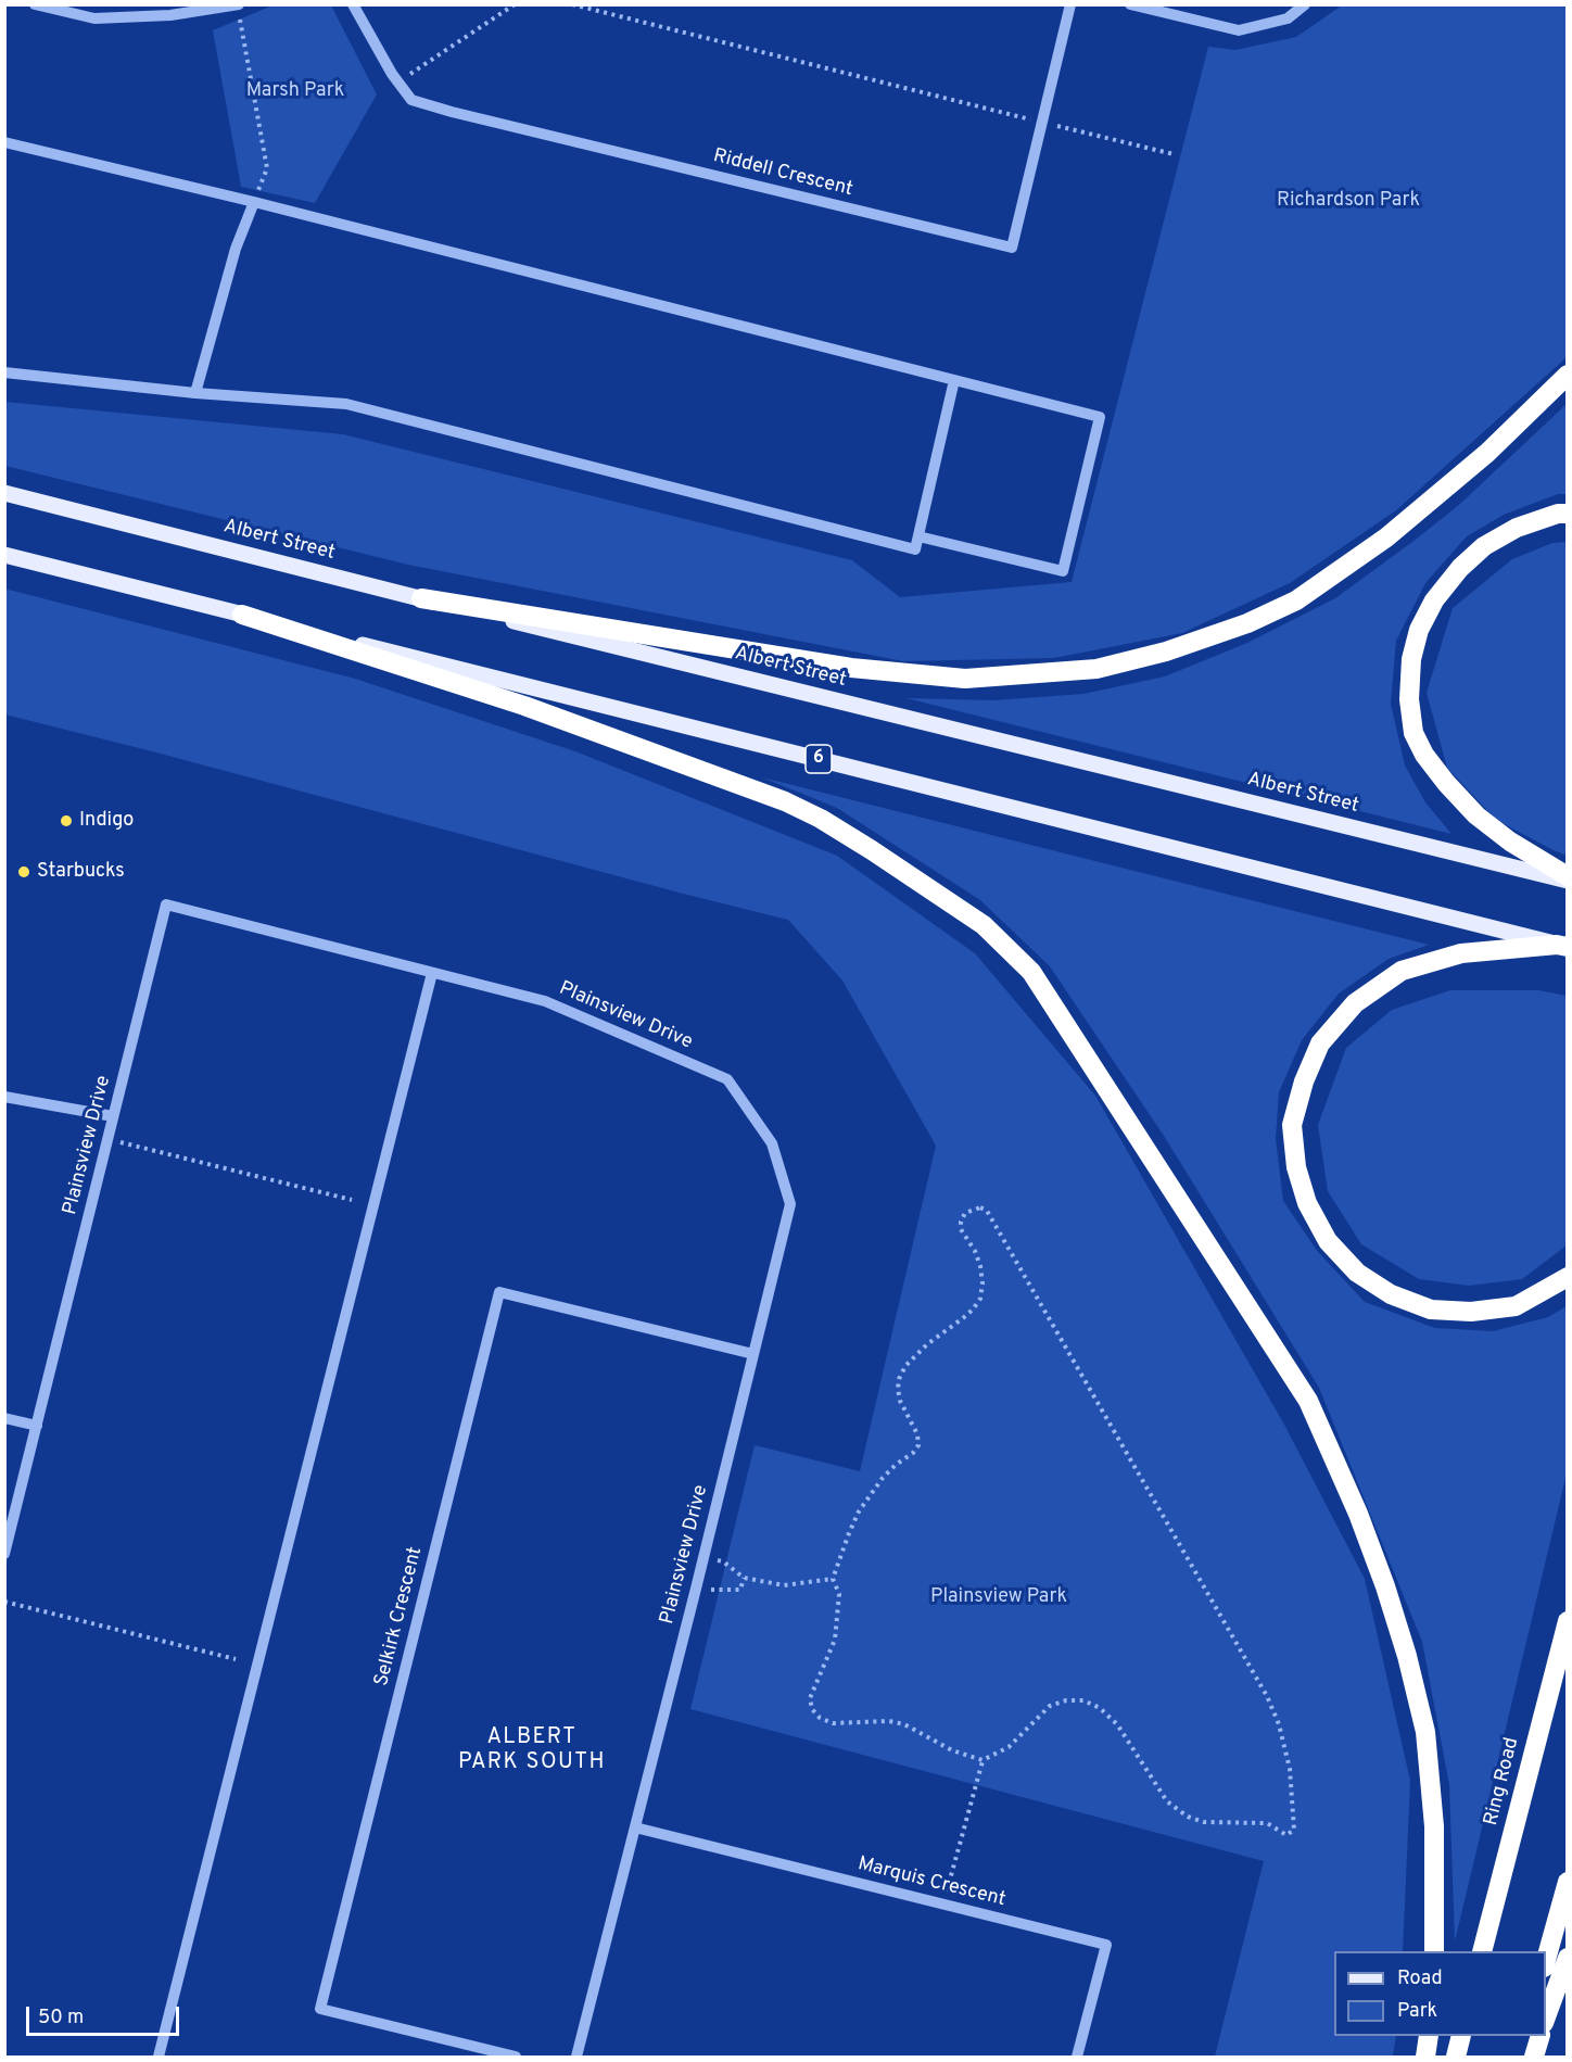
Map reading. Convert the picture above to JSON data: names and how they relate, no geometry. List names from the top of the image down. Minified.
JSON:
{"streets":{"highway":["Ring Road"],"main road":["Albert Street","6"],"street":["Riddell Crescent","Plainsview Drive","Selkirk Crescent","Marquis Crescent"]},"crossings":[["Plainsview Drive","Selkirk Crescent"],["Plainsview Drive","Marquis Crescent"]],"districts":["ALBERT PARK SOUTH"],"parks":["Marsh Park","Richardson Park","Plainsview Park"],"places":["Indigo","Starbucks"],"legend":["Road","Park"],"scale_bar":"50 m"}
